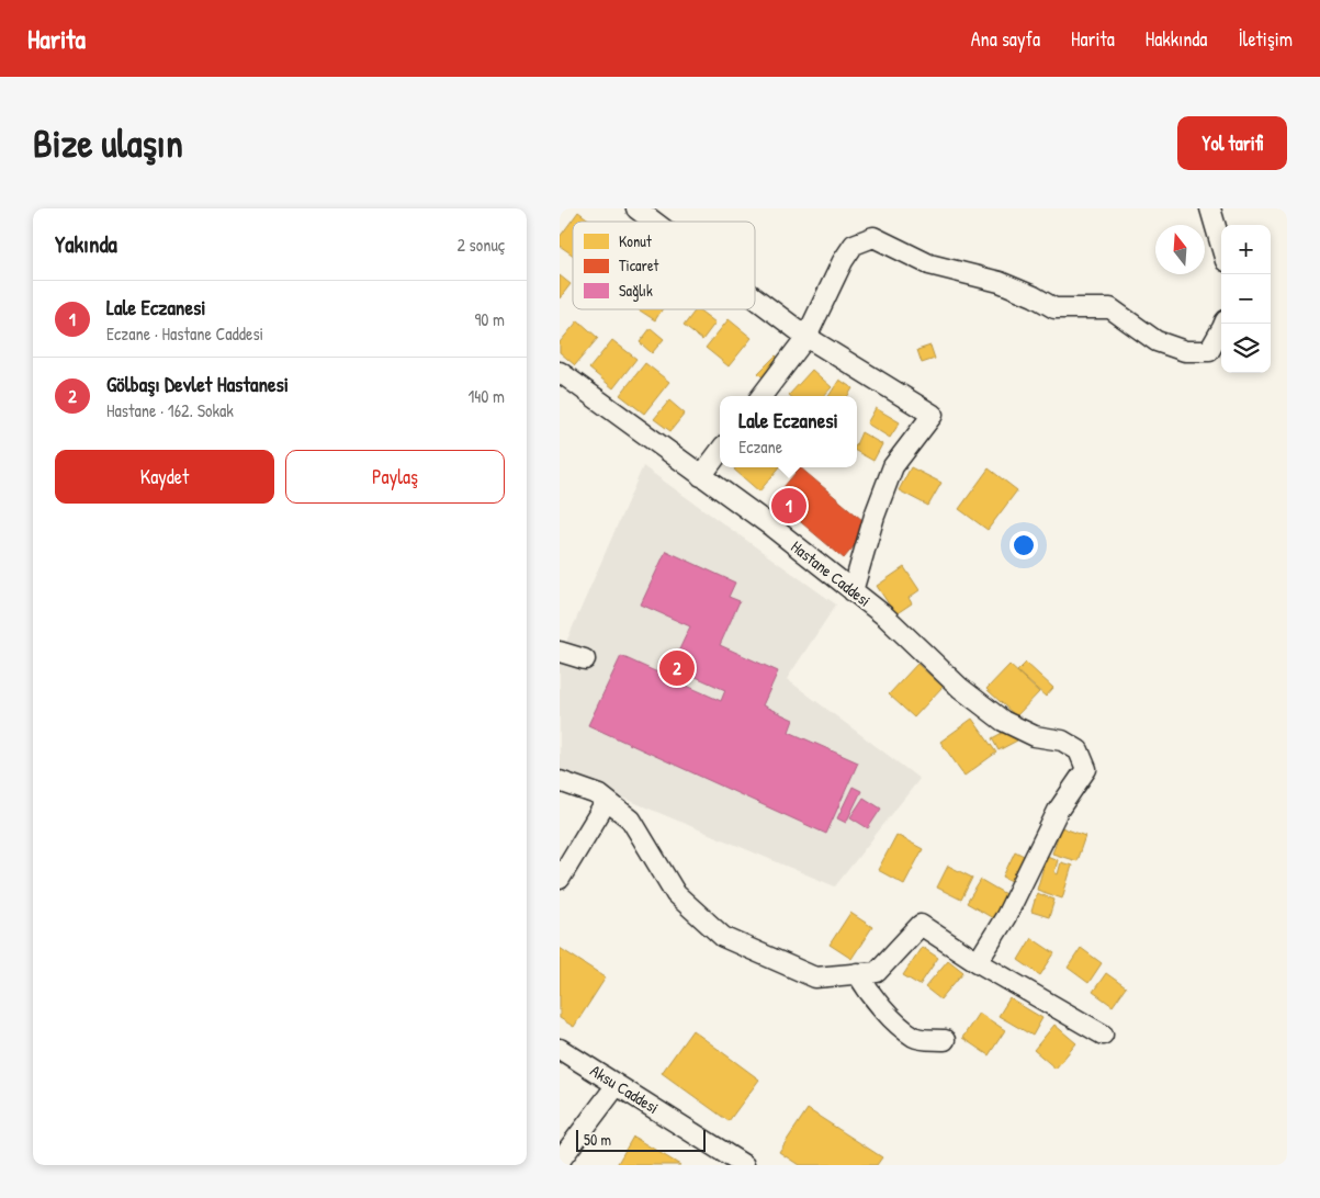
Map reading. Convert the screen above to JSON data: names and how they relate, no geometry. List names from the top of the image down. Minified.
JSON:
{"streets":{"street":["Hastane Caddesi","Aksu Caddesi"]},"legend":["Konut","Ticaret","Sağlık"],"scale_bar":"50 m","north":"top","page":{"header":"Harita","nav":["Ana sayfa","Harita","Hakkında","İletişim"],"buttons":["Yol tarifi",["Kaydet","Paylaş"]],"title":"Bize ulaşın","heading":["Yakında","2 sonuç"],"map_buttons":["+","−"],"list":[{"mark":"1","name":"Lale Eczanesi","note":"Eczane · Hastane Caddesi","value":"90 m"},{"mark":"2","name":"Gölbaşı Devlet Hastanesi","note":"Hastane · 162. Sokak","value":"140 m"}],"popup":["Lale Eczanesi","Eczane"],"pins":["1","2"],"scale":"50 m"}}
